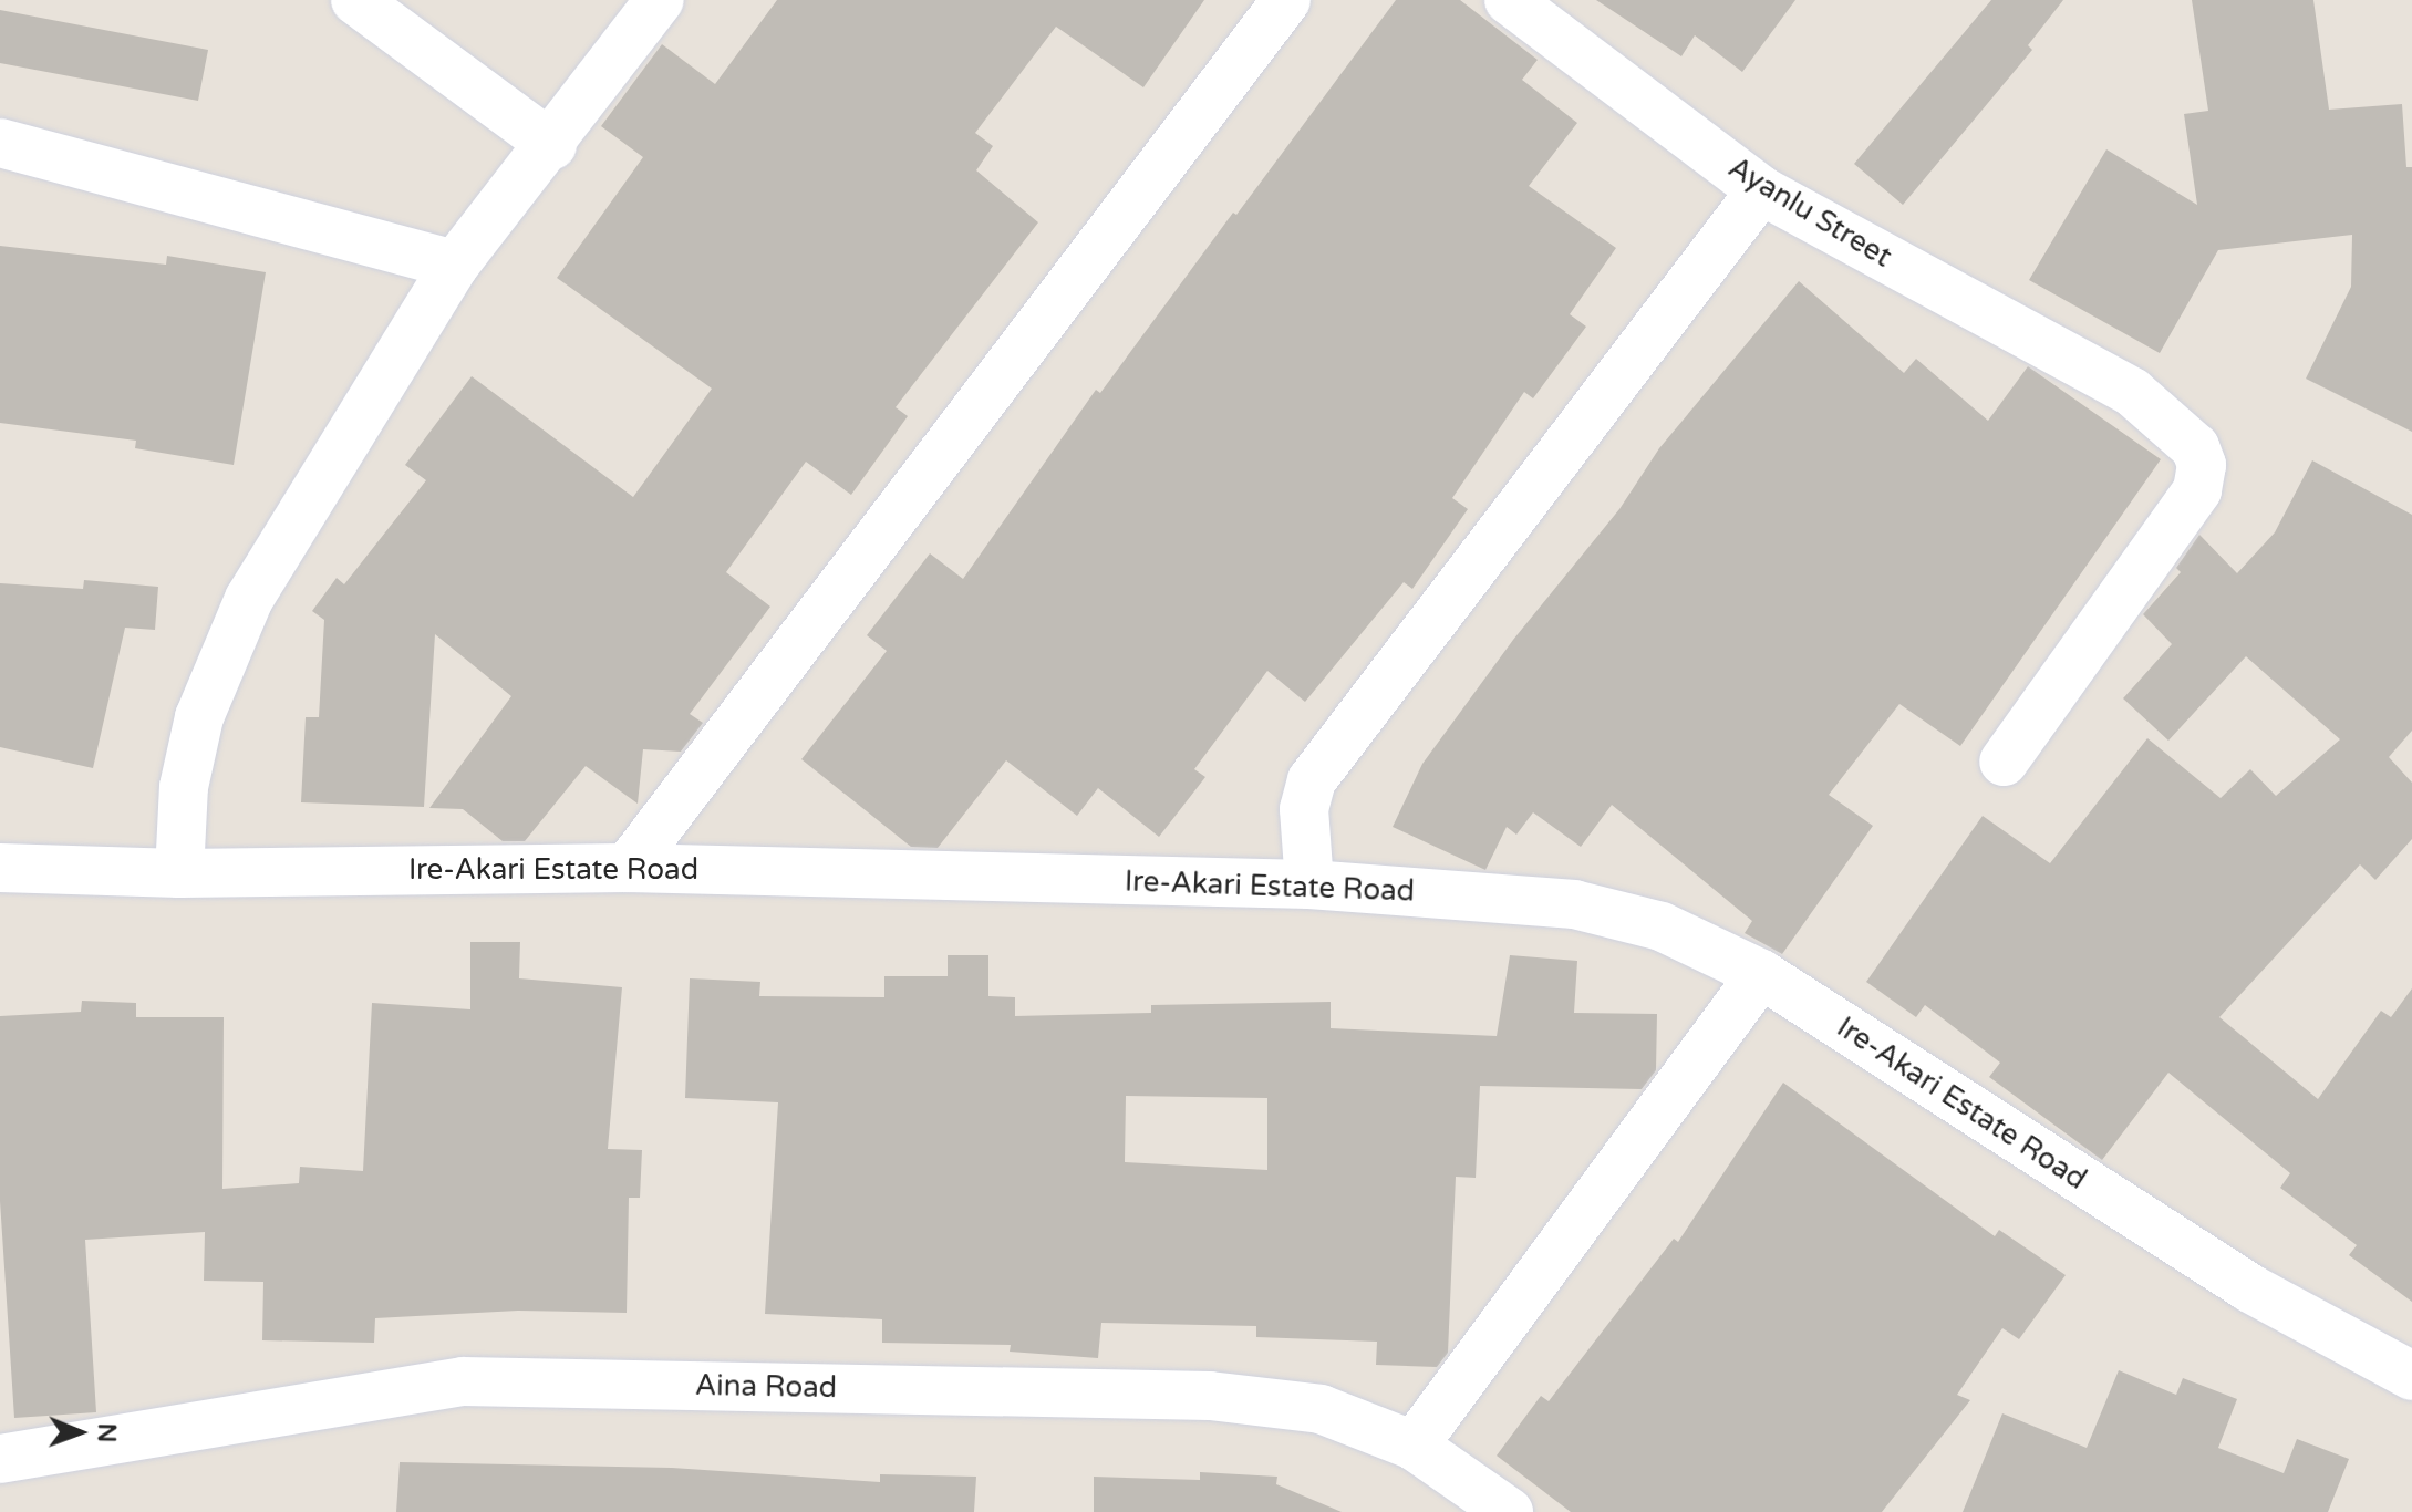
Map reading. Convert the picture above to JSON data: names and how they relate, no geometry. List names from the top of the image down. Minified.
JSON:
{"streets":{"street":["Ayanlu Street","Ire-Akari Estate Road","Aina Road"]},"north":"right"}
